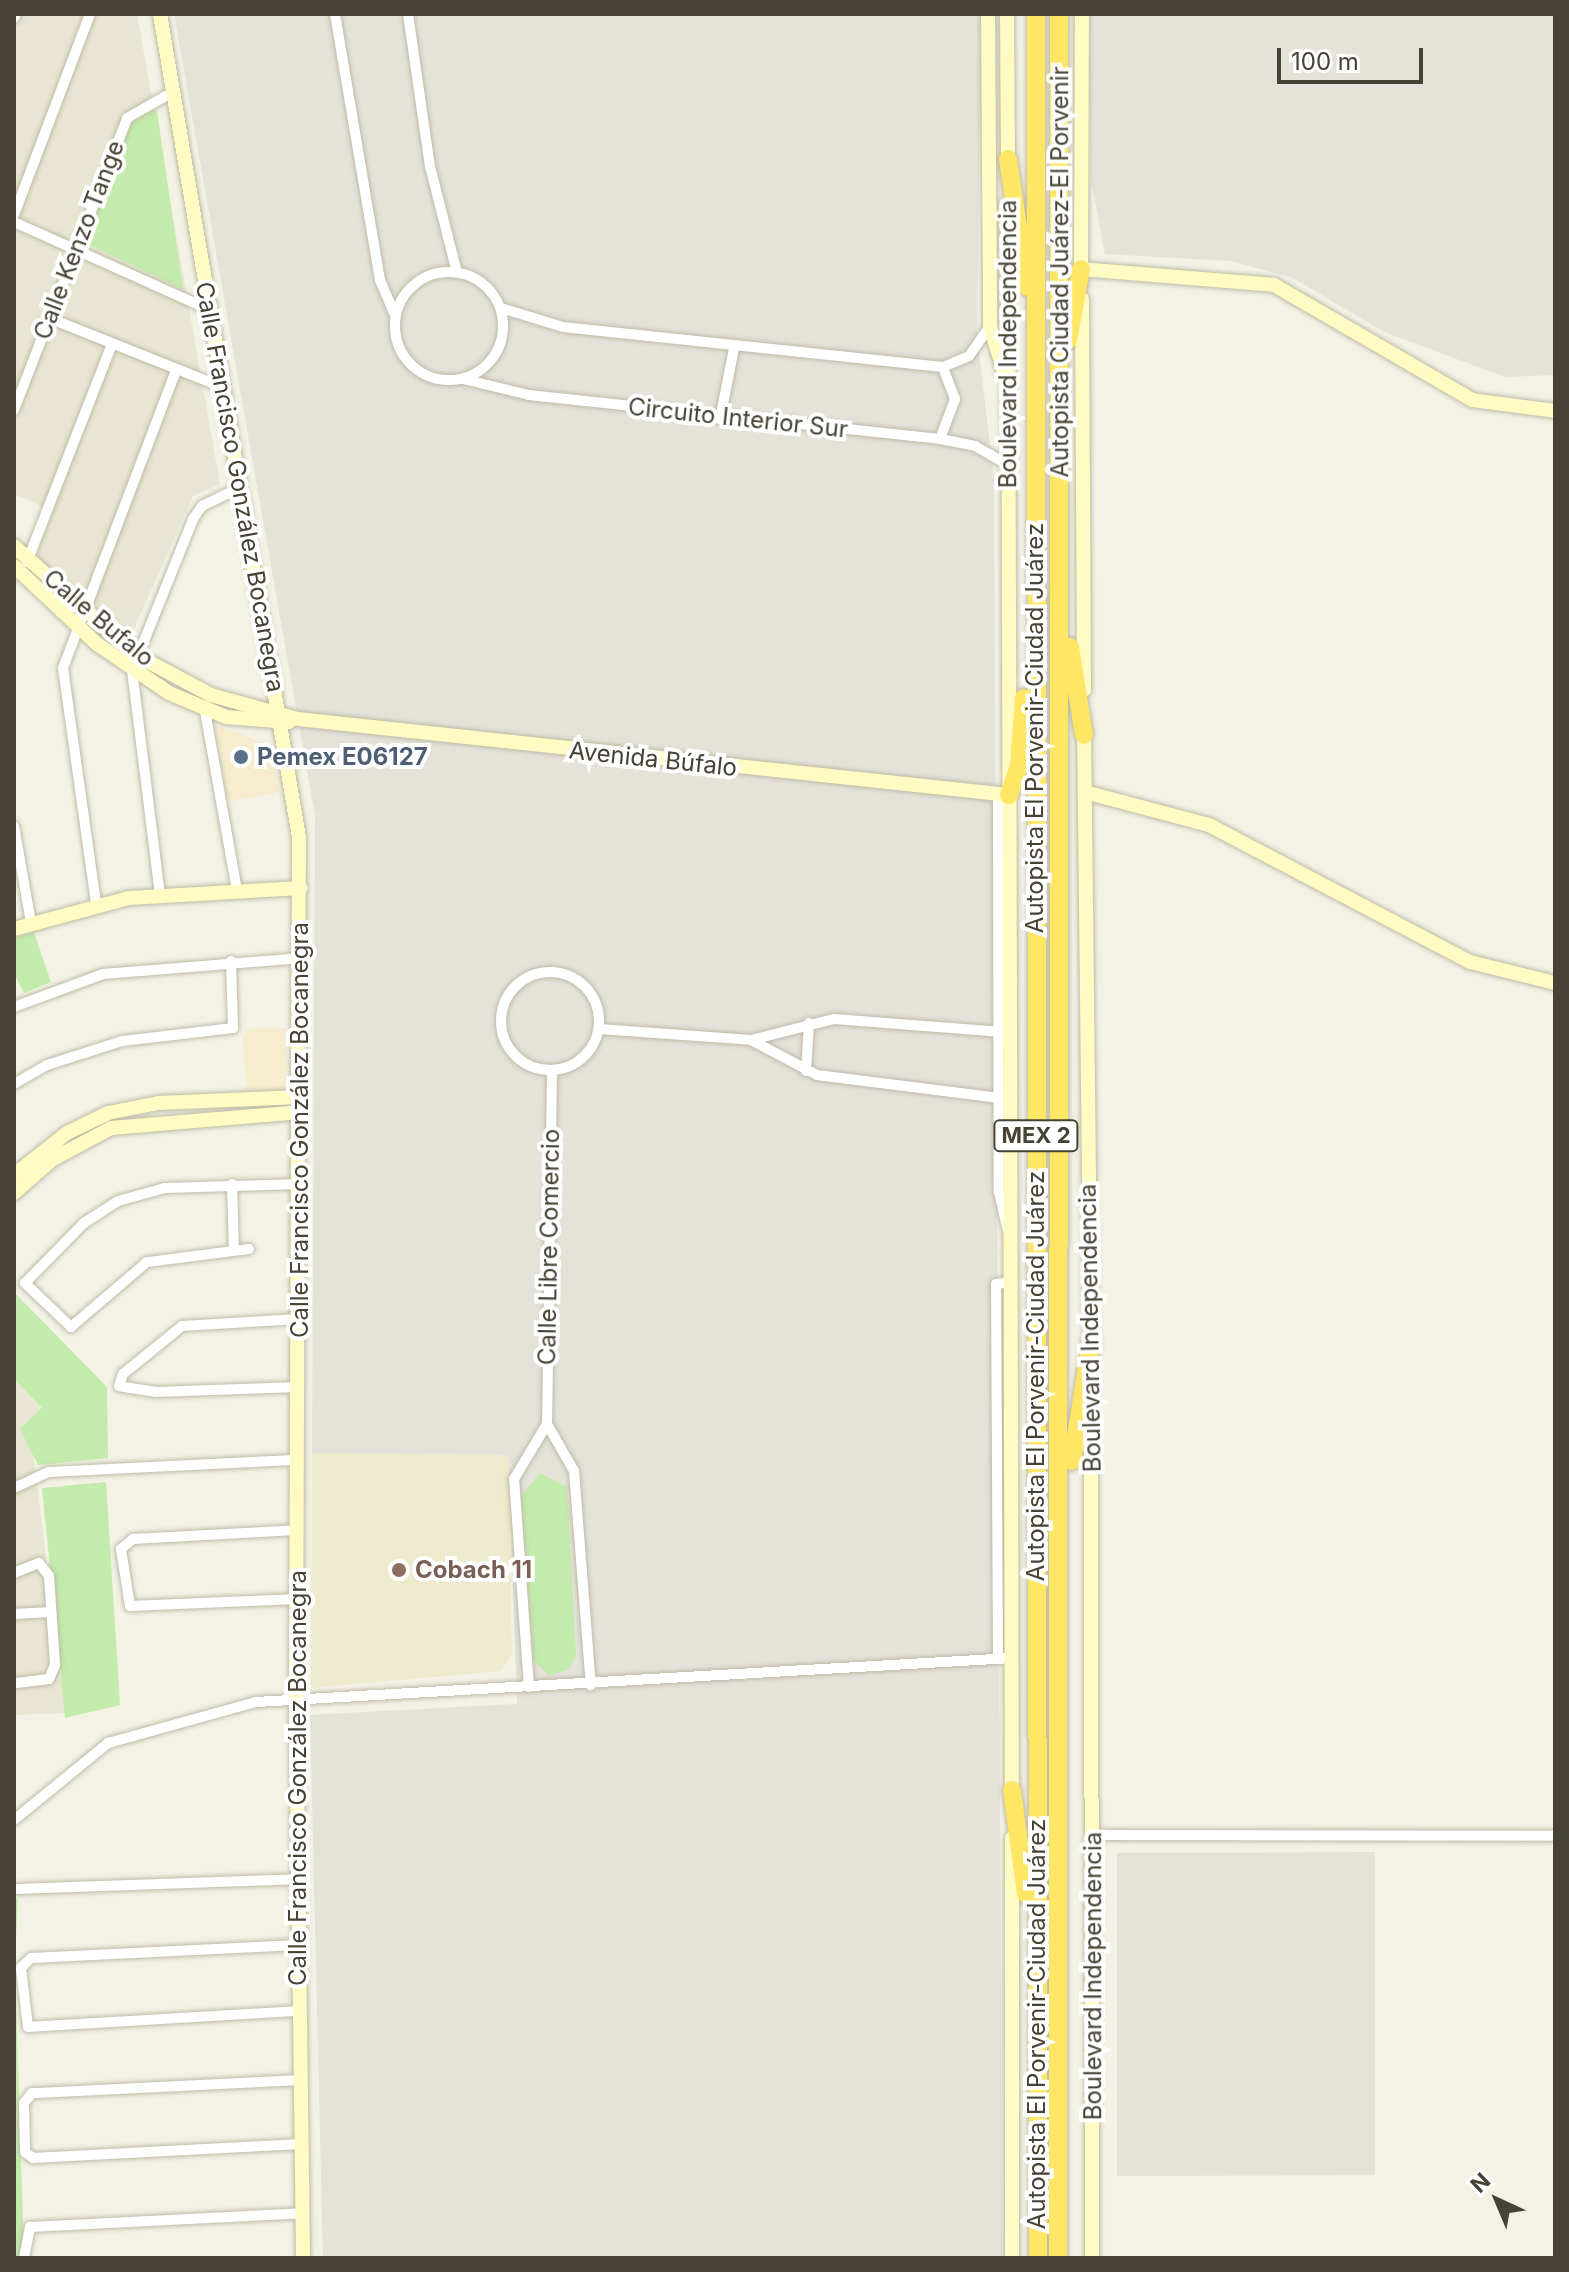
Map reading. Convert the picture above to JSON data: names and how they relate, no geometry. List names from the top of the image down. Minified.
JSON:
{"streets":{"highway":["Autopista Ciudad Juárez-El Porvenir","Autopista El Porvenir-Ciudad Juárez","MEX 2"],"main road":["Boulevard Independencia","Calle Francisco González Bocanegra","Calle Bufalo","Avenida Búfalo"],"street":["Calle Kenzo Tange","Circuito Interior Sur","Calle Libre Comercio"]},"crossings":[["Calle Kenzo Tange","Calle Francisco González Bocanegra"],["Boulevard Independencia","Circuito Interior Sur"],["Boulevard Independencia","Avenida Búfalo"],["Calle Francisco González Bocanegra","Calle Bufalo"],["Calle Francisco González Bocanegra","Avenida Búfalo"],["Calle Bufalo","Avenida Búfalo"]],"places":["Pemex E06127","Cobach 11"],"scale_bar":"100 m","north":"top left"}
